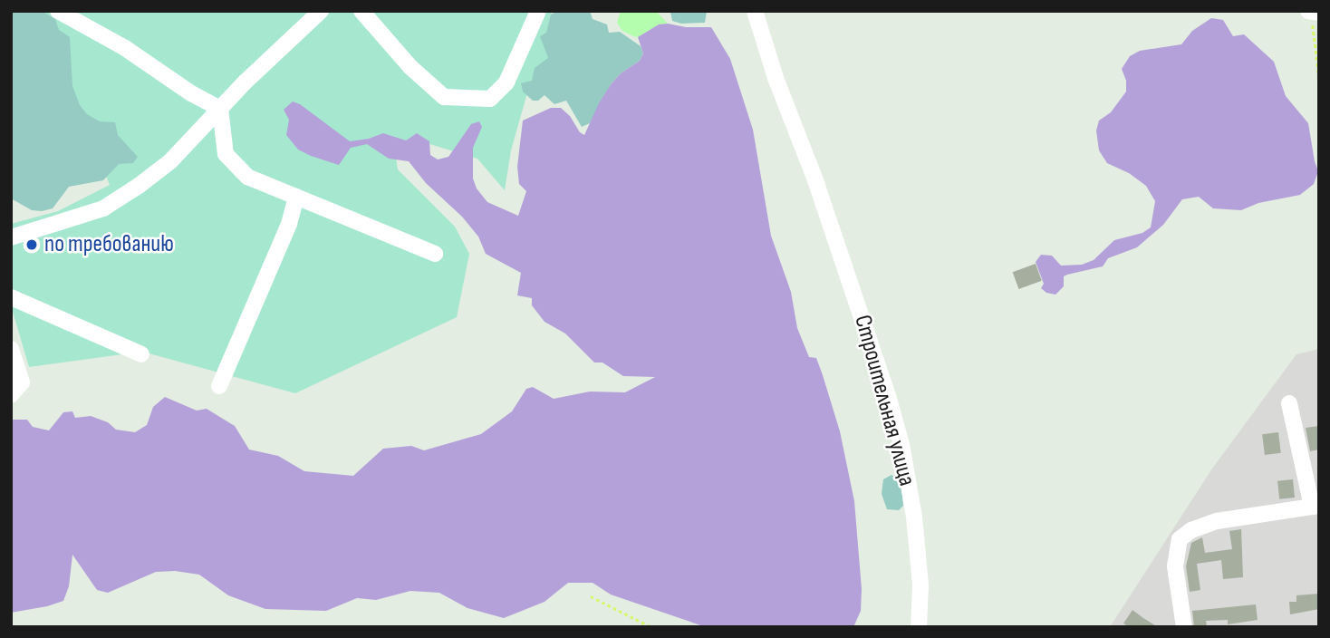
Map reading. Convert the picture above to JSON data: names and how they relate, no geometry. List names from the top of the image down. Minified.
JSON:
{"streets":{"street":["Строительная улица"]},"places":["по требованию"]}
